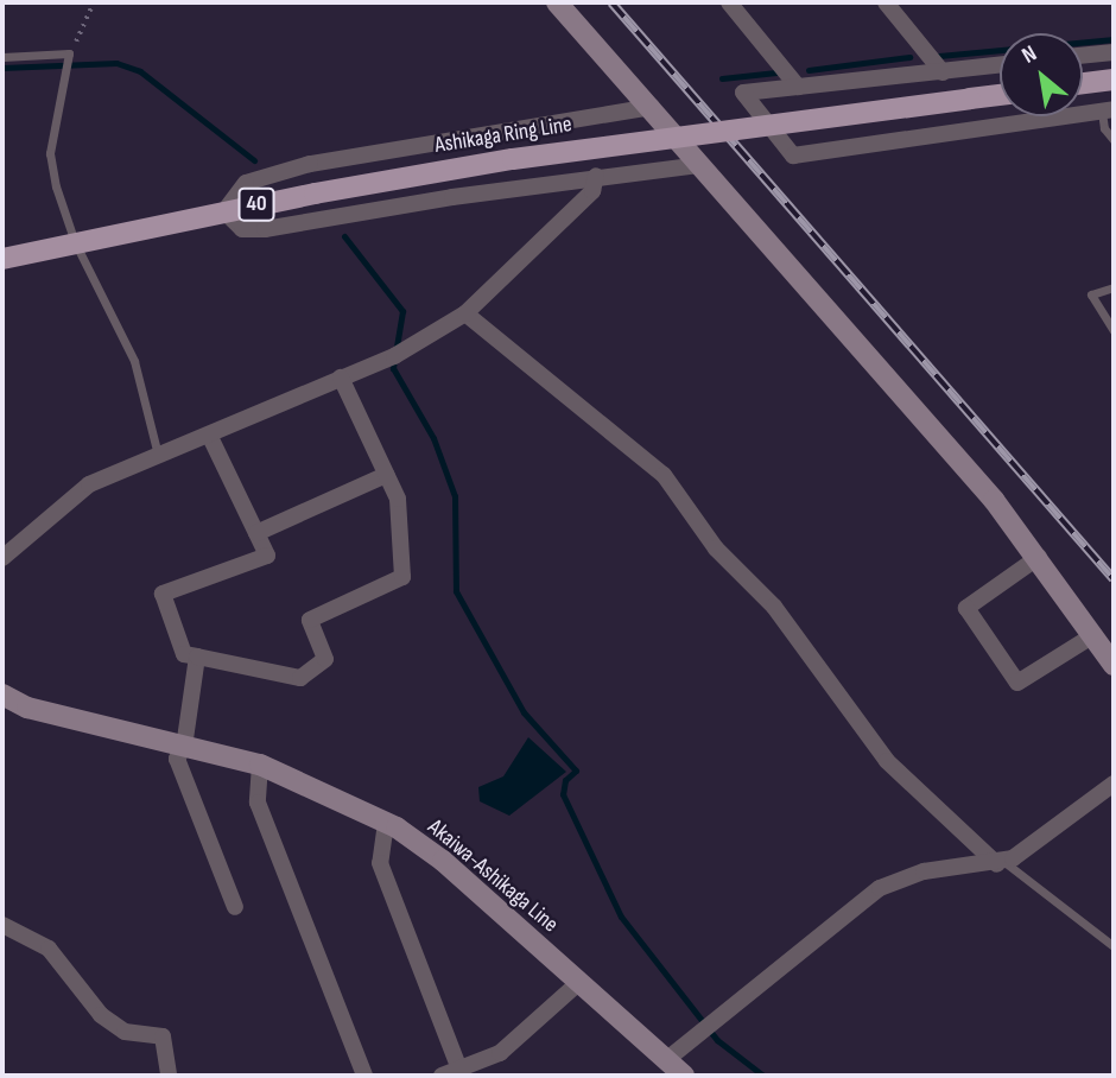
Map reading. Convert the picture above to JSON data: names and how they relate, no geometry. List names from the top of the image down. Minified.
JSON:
{"streets":{"main road":["Ashikaga Ring Line","40"],"street":["Akaiwa-Ashikaga Line"]},"north":"top left"}
